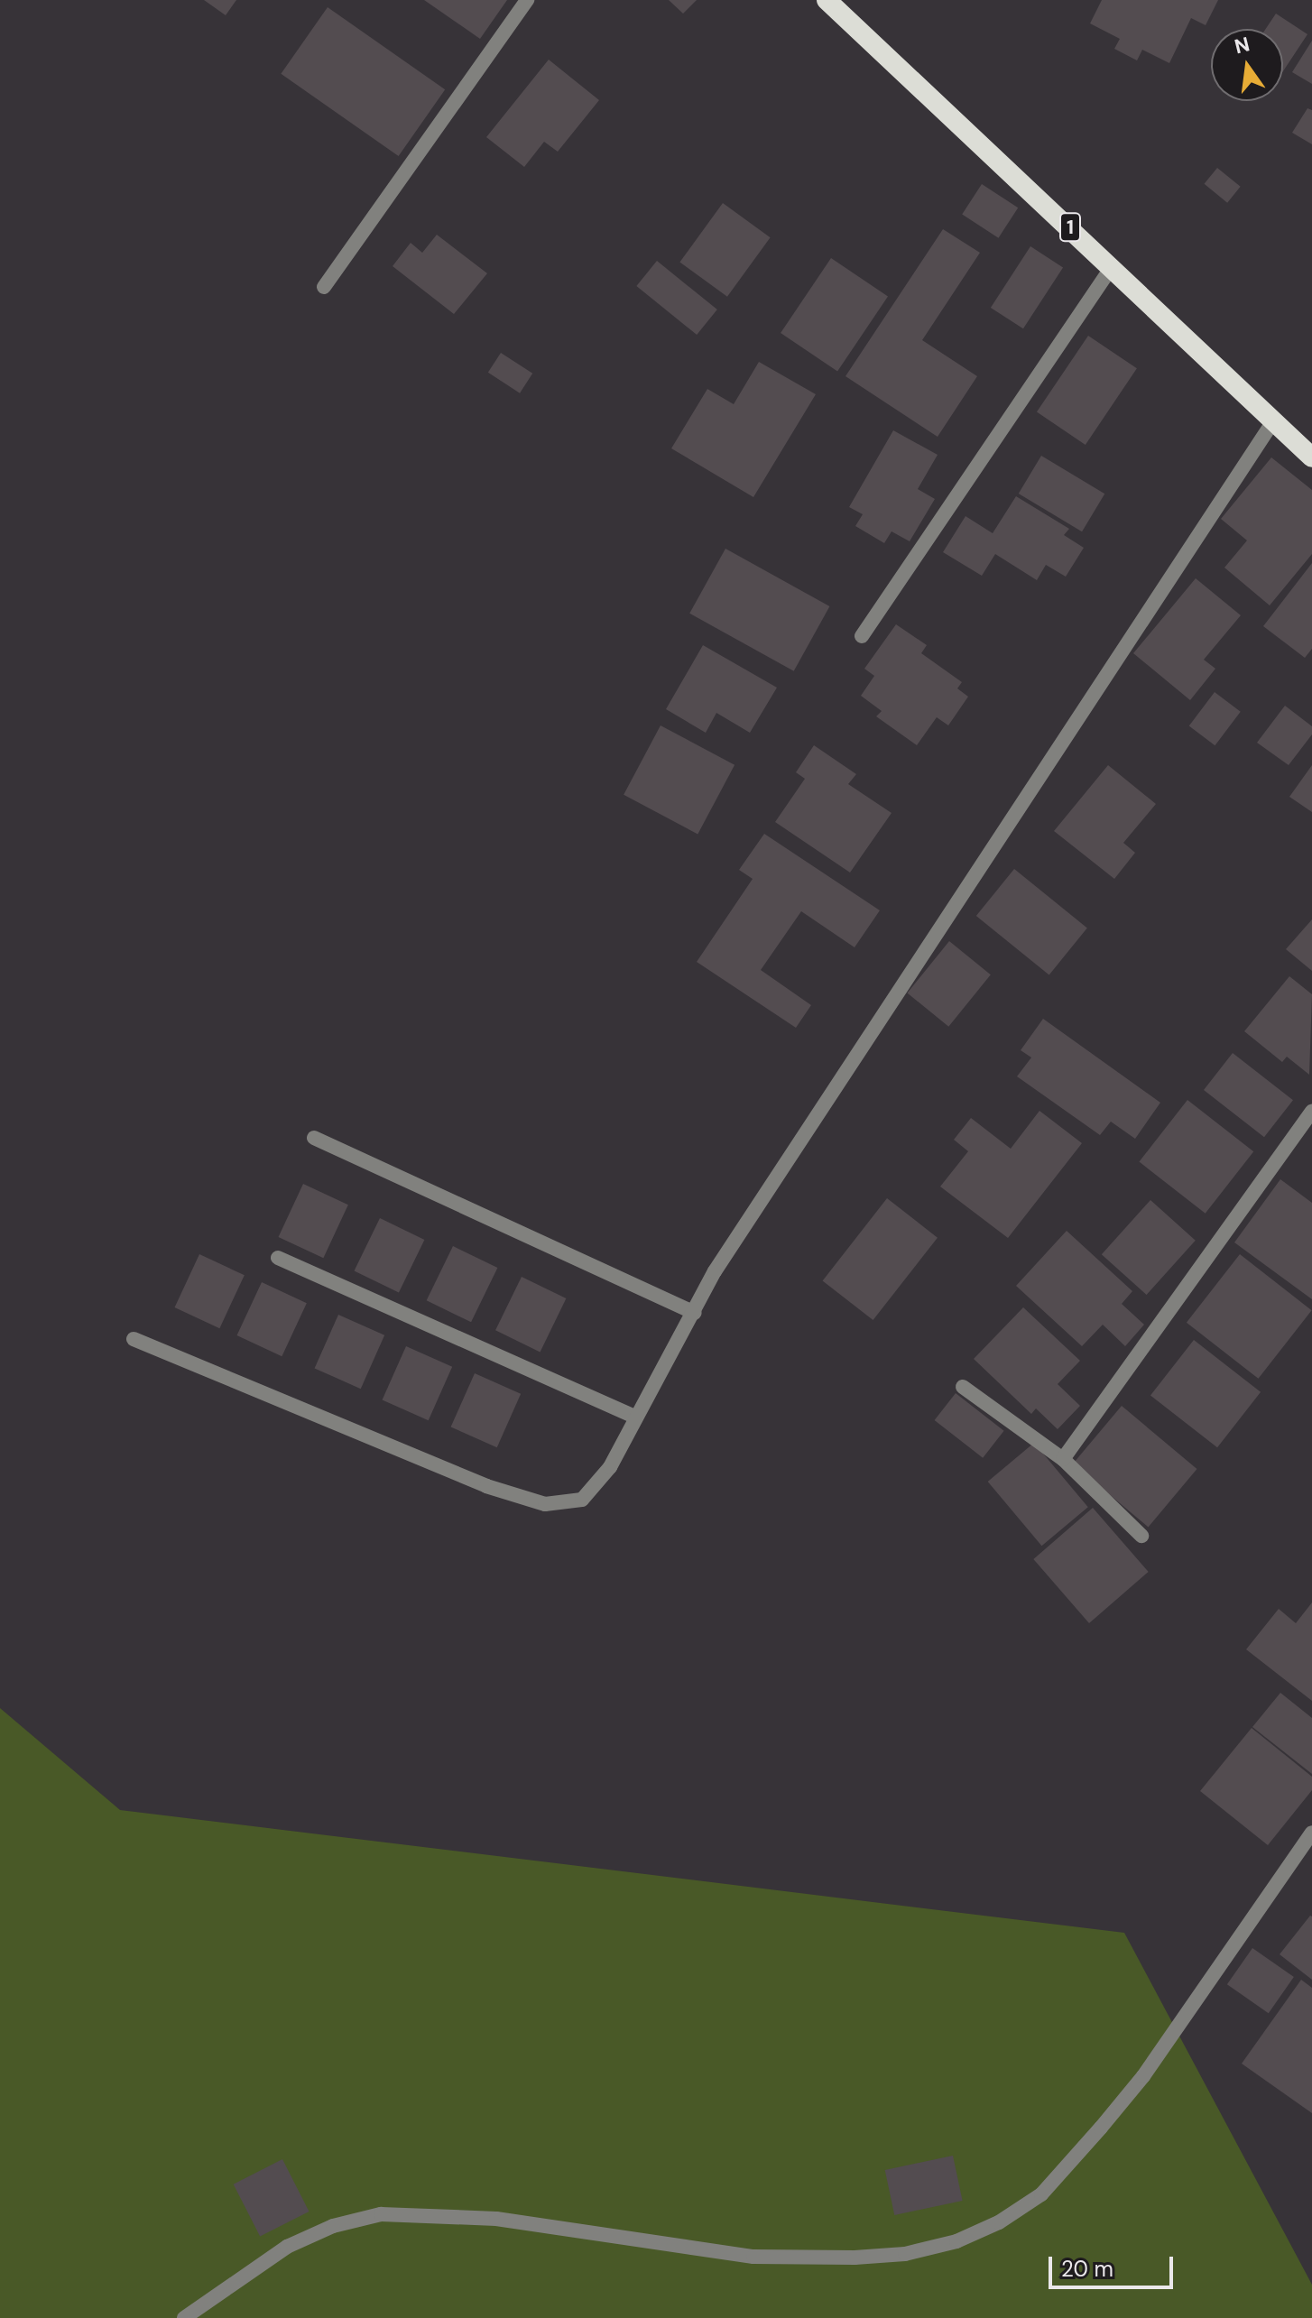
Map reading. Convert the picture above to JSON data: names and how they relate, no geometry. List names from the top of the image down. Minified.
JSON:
{"streets":{"highway":["1"]},"scale_bar":"20 m","north":"top"}
